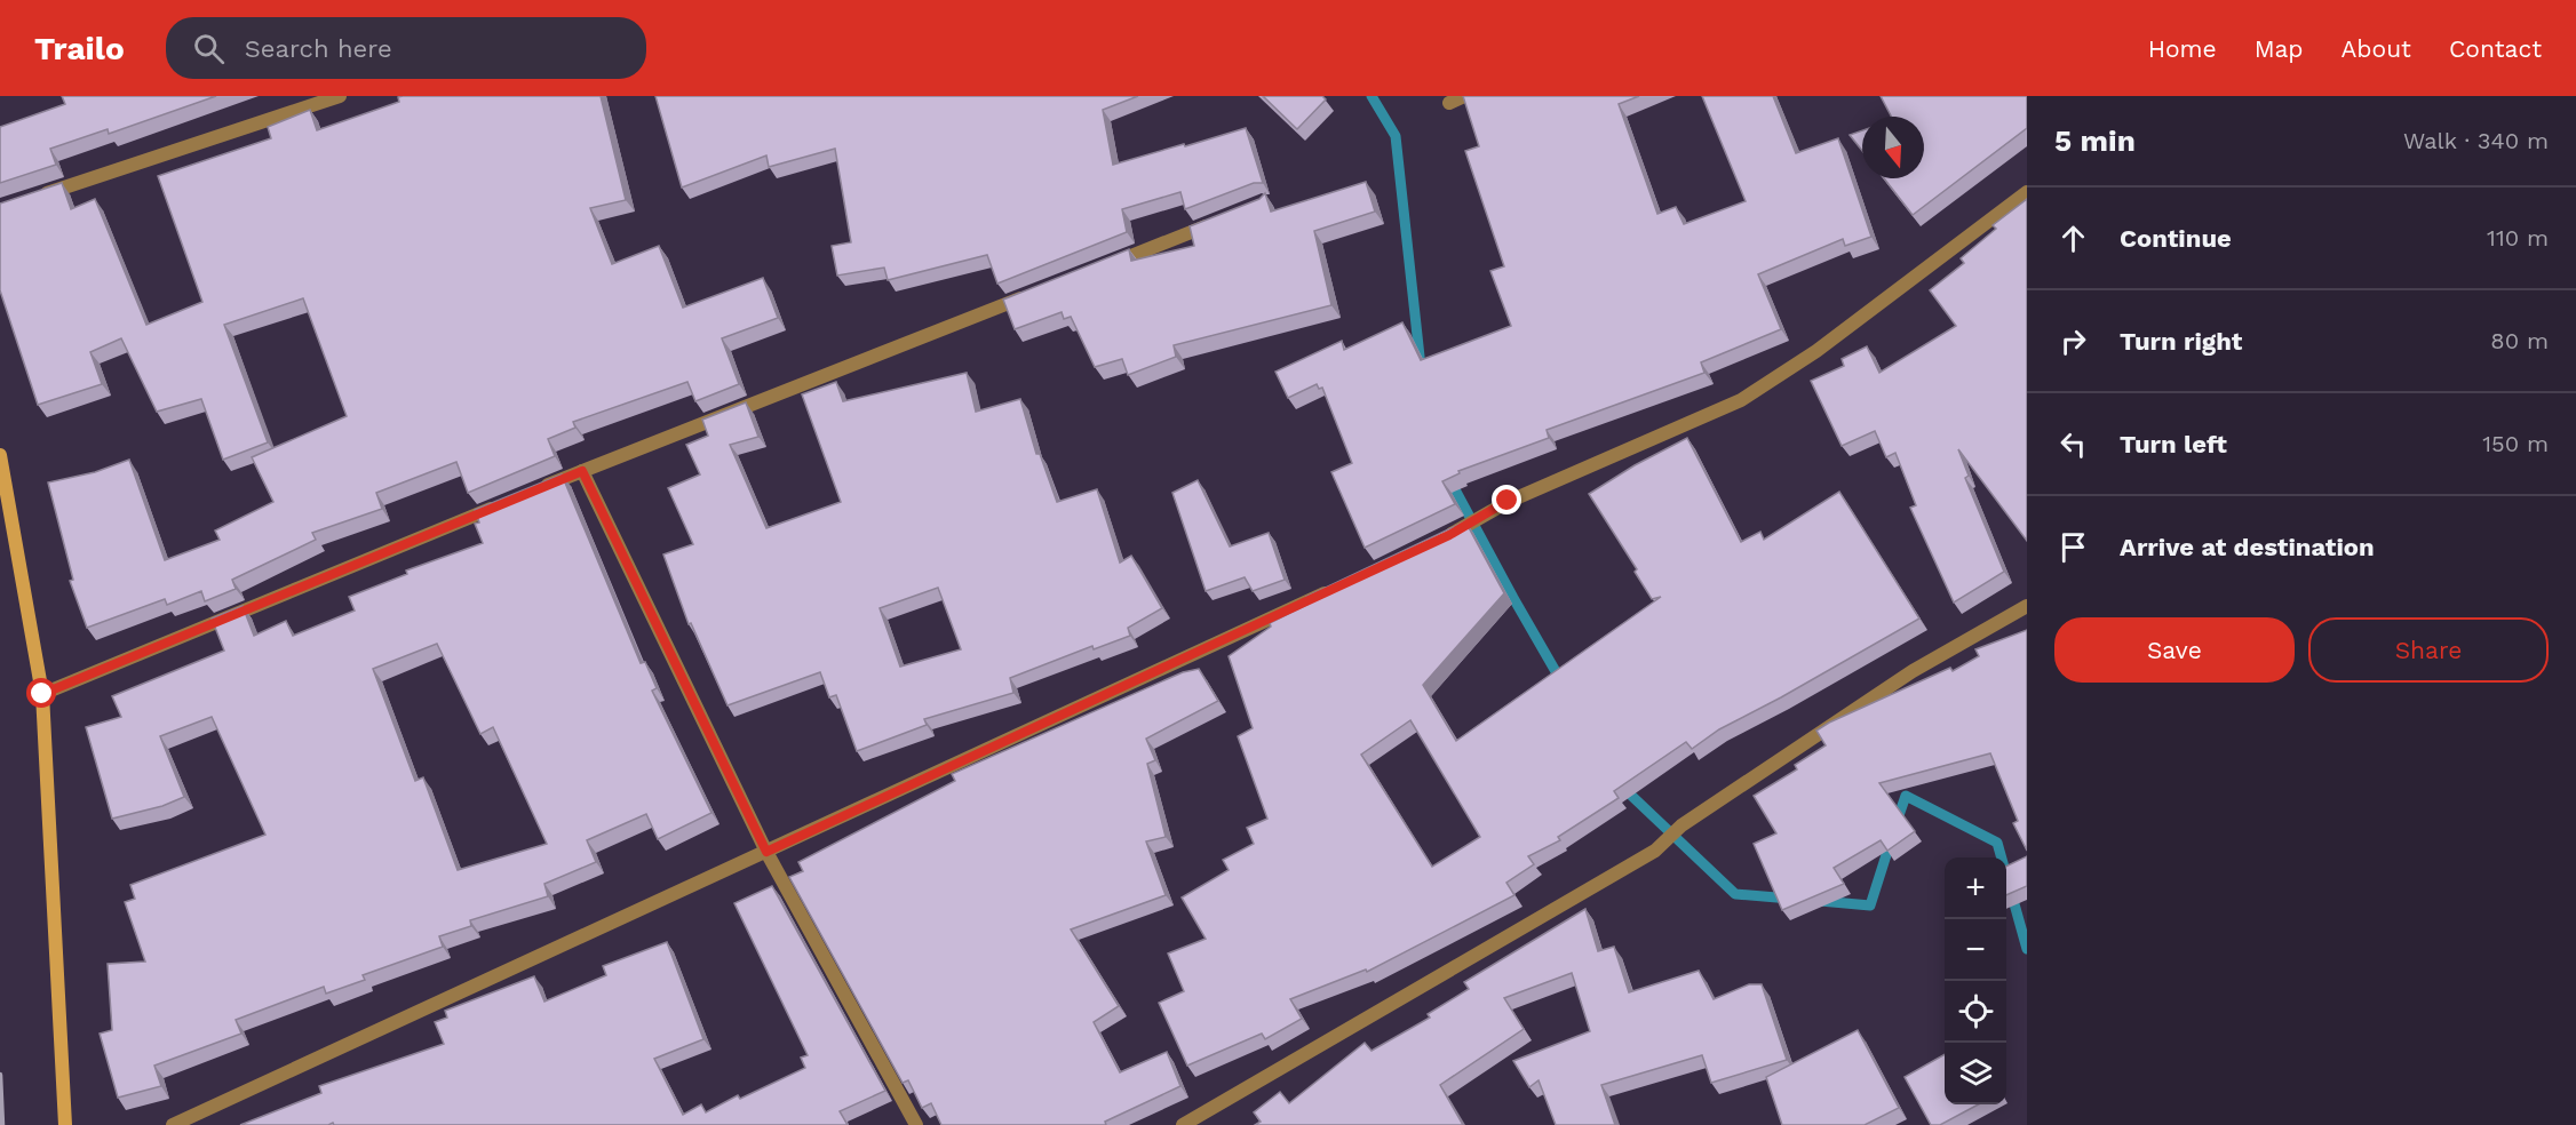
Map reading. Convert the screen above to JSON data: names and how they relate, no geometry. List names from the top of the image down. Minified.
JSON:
{"north":"bottom","page":{"header":"Trailo","search":"Search here","nav":["Home","Map","About","Contact"],"heading":["5 min","Walk · 340 m"],"list":[["Continue","110 m"],["Turn right","80 m"],["Turn left","150 m"],"Arrive at destination"],"buttons":["Save","Share"],"map_buttons":["+","−"]}}
